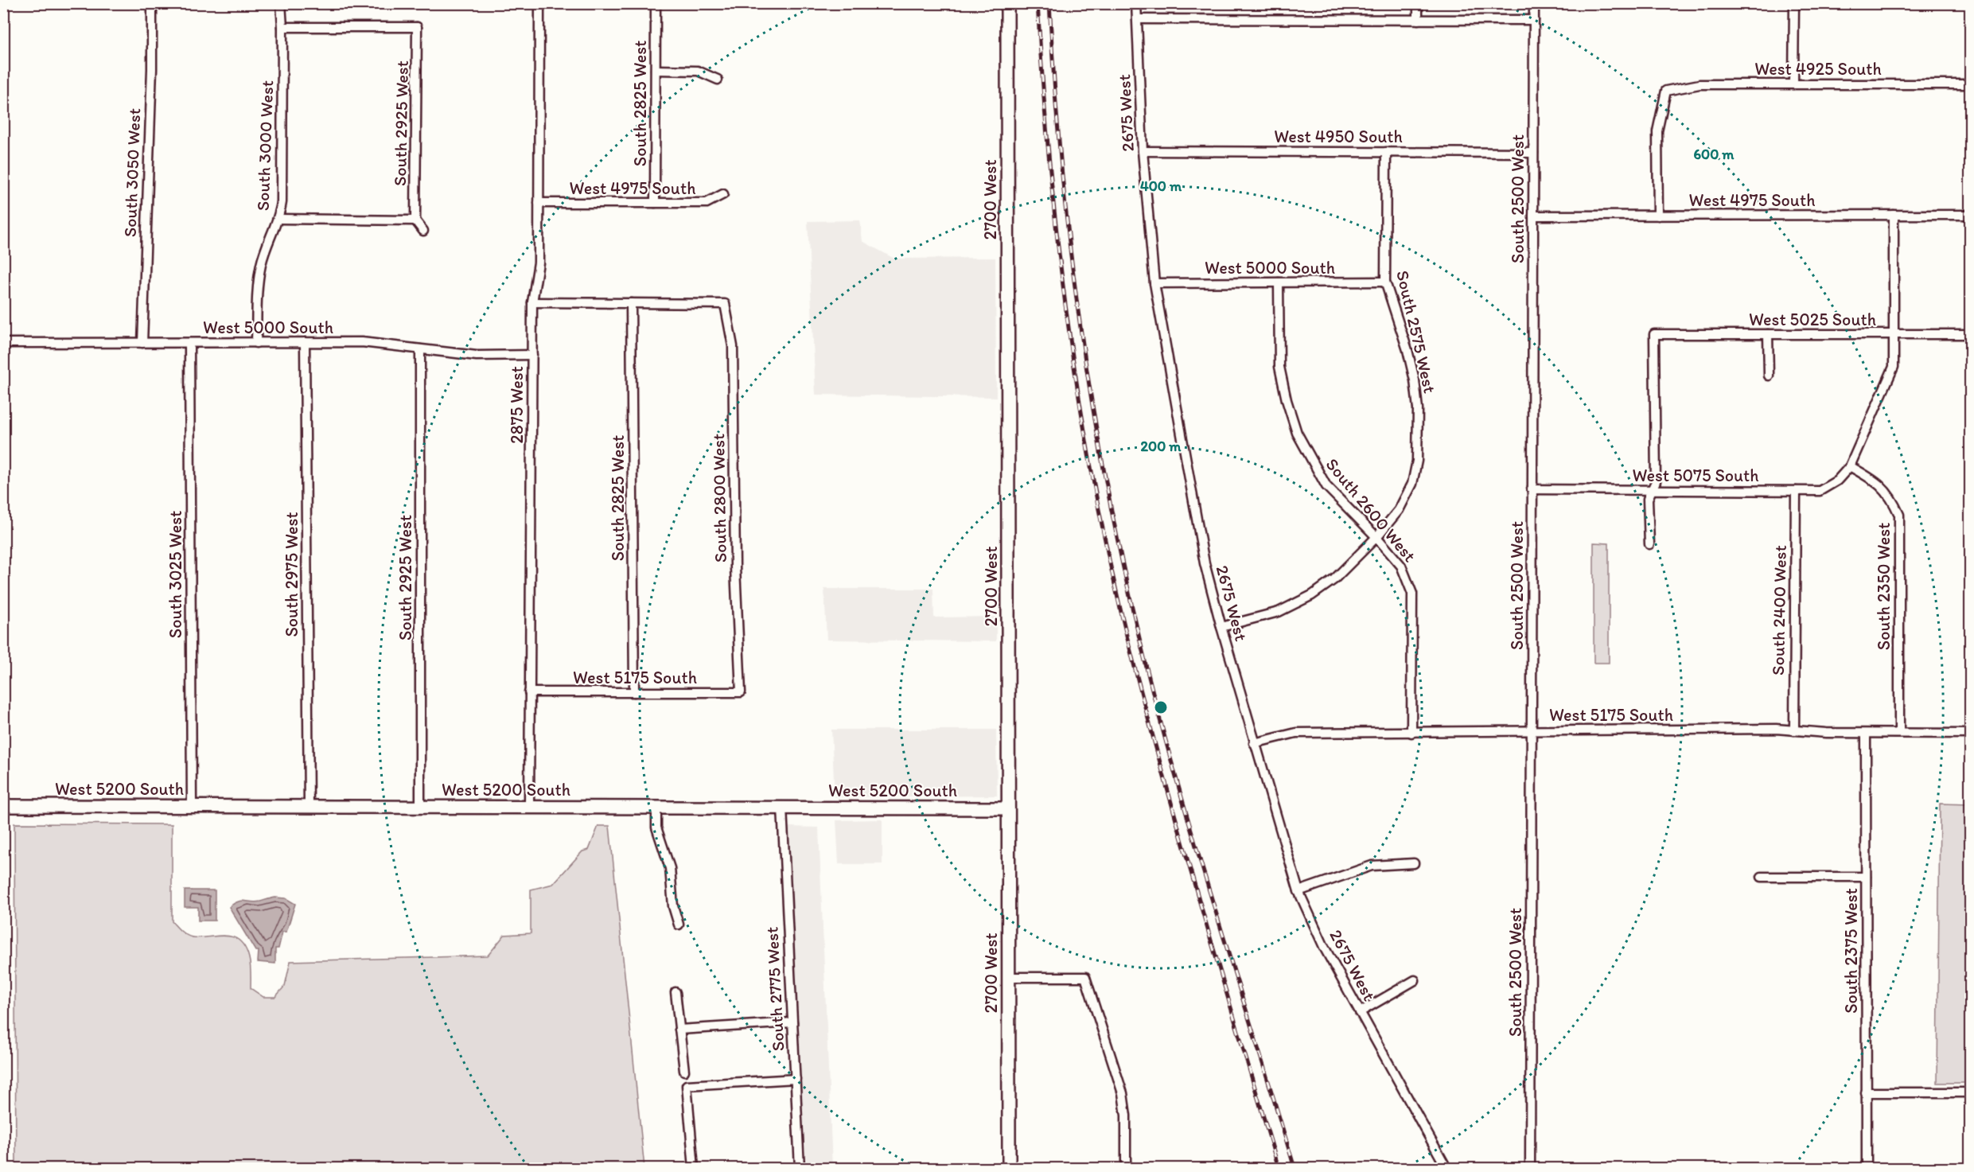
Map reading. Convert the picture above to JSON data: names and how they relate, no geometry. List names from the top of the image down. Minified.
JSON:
{"streets":{"street":["West 4925 South","South 2825 West","2675 West","South 2925 West","West 4950 South","South 3000 West","South 3050 West","West 4975 South","South 2500 West","2700 West","West 5000 South","West 5025 South","South 2575 West","2875 West","West 5075 South","South 2800 West","South 2600 West","South 3025 West","South 2975 West","South 2350 West","South 2400 West","West 5175 South","West 5200 South","South 2375 West","South 2775 West"]},"crossings":[["West 4925 South","West 4975 South"],["South 2825 West","West 4975 South"],["South 2825 West","South 2800 West"],["South 2825 West","West 5175 South"],["2675 West","West 4950 South"],["2675 West","West 5000 South"],["2675 West","South 2575 West"],["2675 West","West 5175 South"],["South 2925 West","South 3000 West"],["South 2925 West","West 5000 South"],["South 2925 West","West 5200 South"],["West 4950 South","South 2500 West"],["West 4950 South","South 2575 West"],["South 3000 West","West 5000 South"],["South 3050 West","West 5000 South"],["West 4975 South","South 2500 West"],["West 4975 South","2875 West"],["South 2500 West","West 5075 South"],["South 2500 West","West 5175 South"],["2700 West","West 5200 South"],["West 5000 South","South 2575 West"],["West 5000 South","2875 West"],["West 5000 South","South 2600 West"],["West 5000 South","South 3025 West"],["West 5000 South","South 2975 West"],["West 5025 South","West 5075 South"],["South 2575 West","South 2600 West"],["2875 West","West 5175 South"],["2875 West","West 5200 South"],["West 5075 South","South 2350 West"],["West 5075 South","South 2400 West"],["South 2800 West","West 5175 South"],["South 2600 West","West 5175 South"],["South 3025 West","West 5200 South"],["South 2975 West","West 5200 South"],["South 2350 West","West 5175 South"],["South 2400 West","West 5175 South"],["West 5175 South","South 2375 West"],["West 5200 South","South 2775 West"]],"rings":["600 m","400 m","200 m"]}
